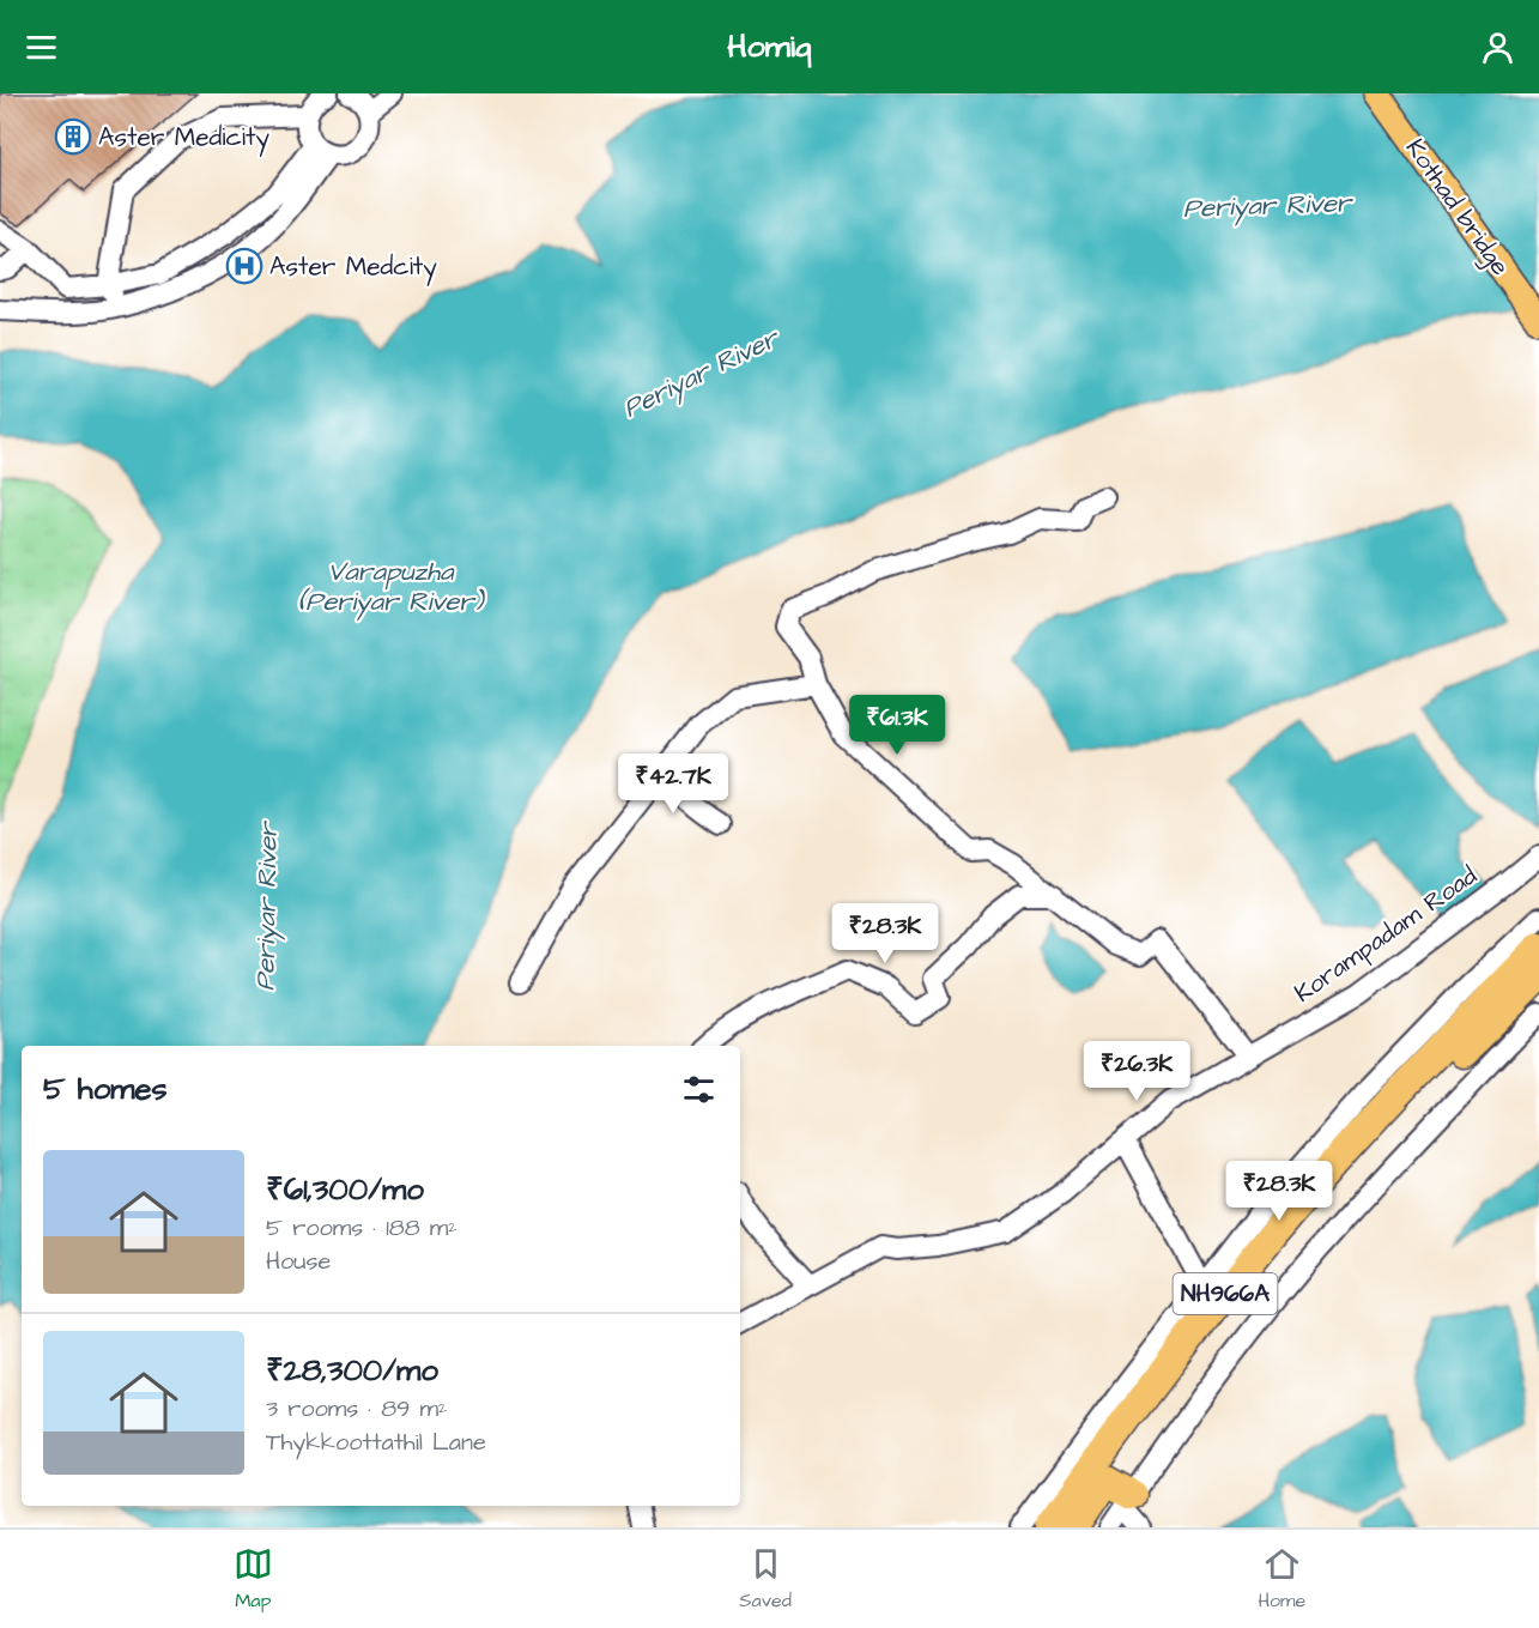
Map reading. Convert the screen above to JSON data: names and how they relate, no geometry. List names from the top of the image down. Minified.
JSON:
{"streets":{"highway":["NH966A"],"main road":["Kothad bridge"],"street":["Korampadam Road"]},"water":["Periyar River","Varapuzha (Periyar River)"],"places":{"building":["Aster Medicity"],"hospital":["Aster Medcity"]},"page":{"header":"Homiq","price":["₹61.3K","₹42.7K","₹28.3K","₹26.3K","₹28.3K"],"heading":"5 homes","list":[{"name":"₹61,300/mo","note":"5 rooms · 188 m² · House"},{"name":"₹28,300/mo","note":"3 rooms · 89 m² · Thykkoottathil Lane"}],"tabs":["Map","Saved","Home"]}}
